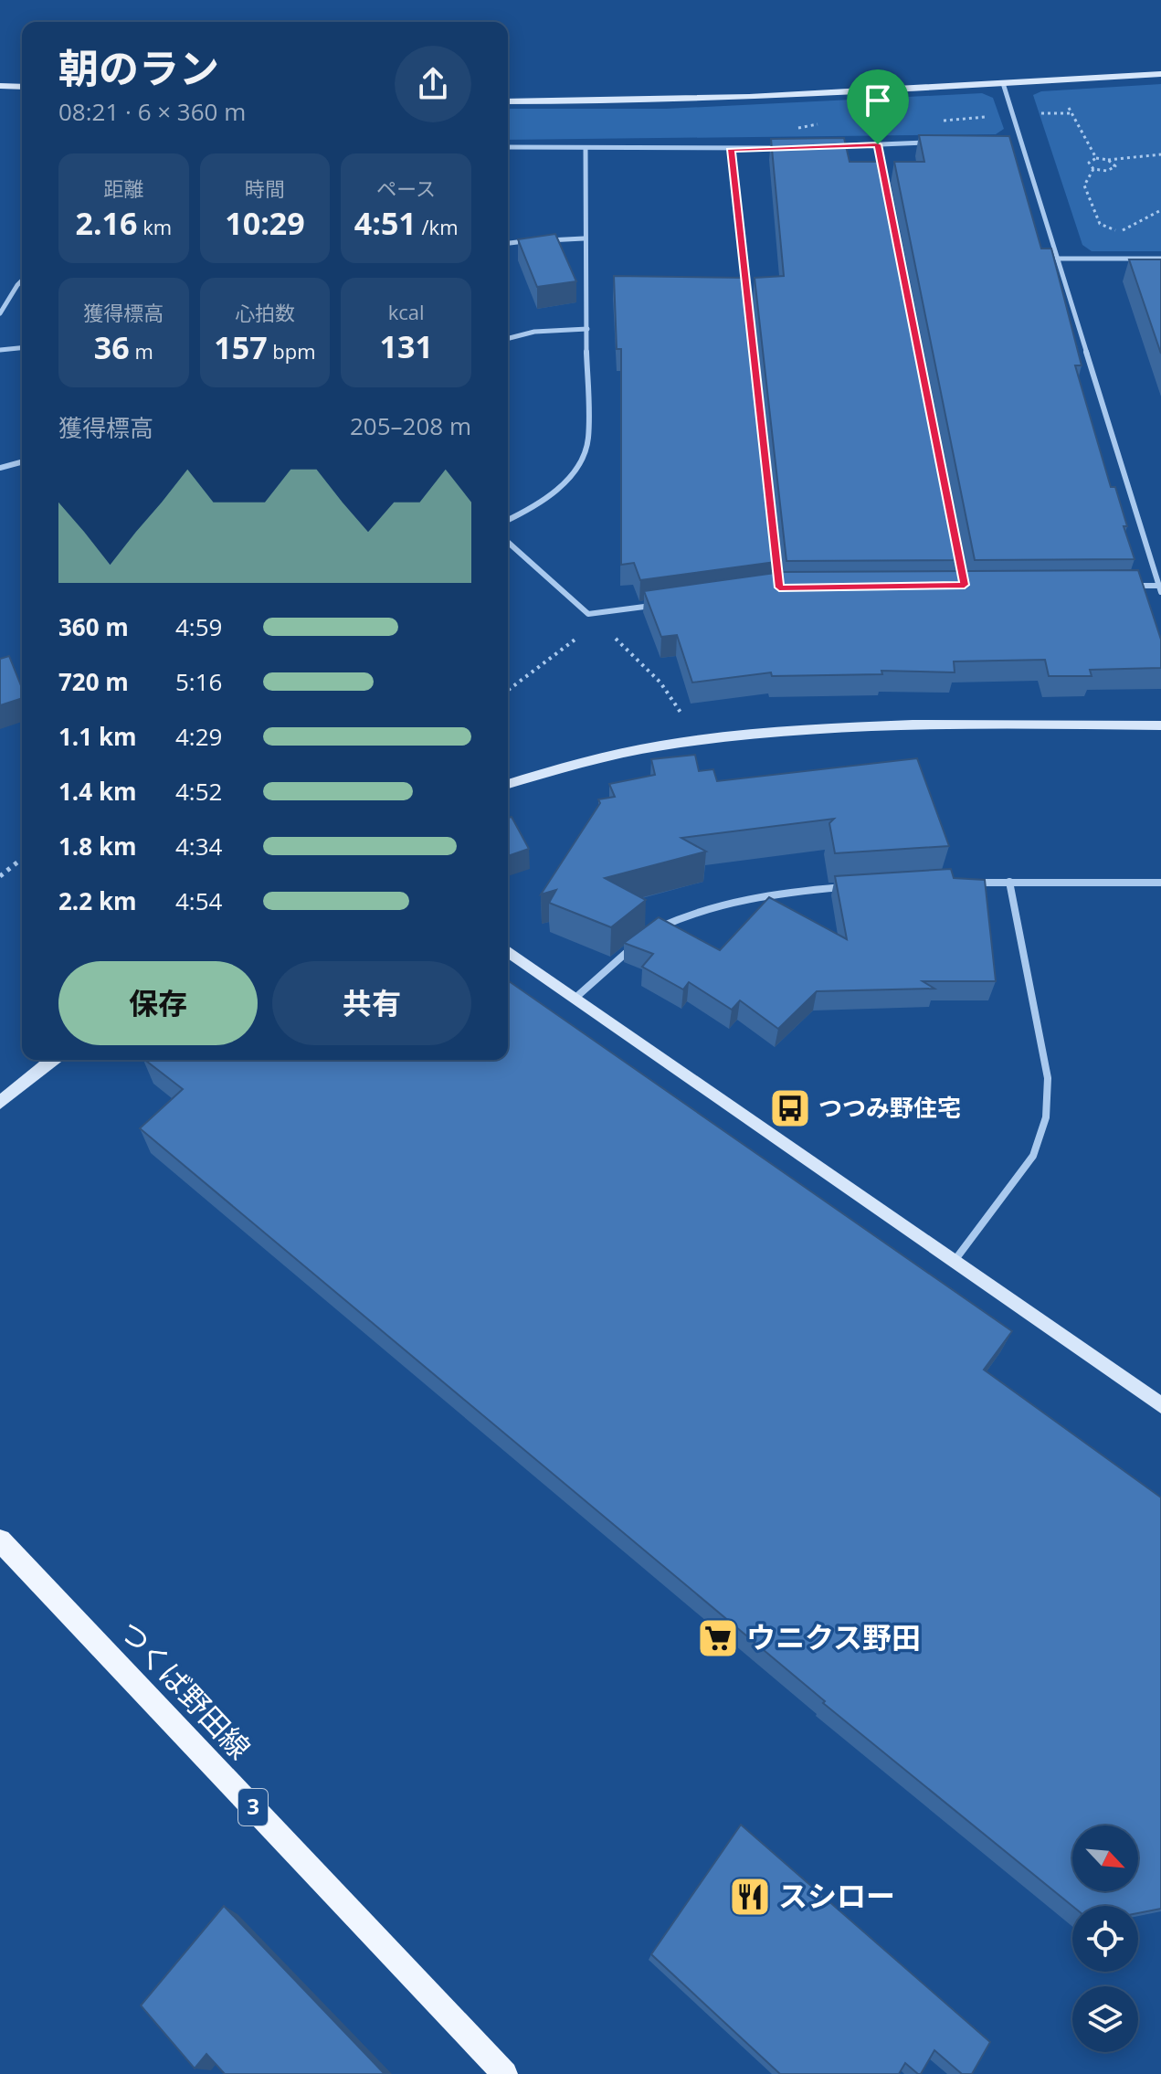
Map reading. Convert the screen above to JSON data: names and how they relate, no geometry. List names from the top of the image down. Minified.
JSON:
{"streets":{"main road":["つくば野田線","3"]},"places":{"bus stop":["つつみ野住宅"],"supermarket":["ウニクス野田"],"restaurant":["スシロー"]},"north":"bottom right","page":{"heading":["朝のラン","08:21 · 6 × 360 m"],"stats":[["距離","2.16 km"],["時間","10:29"],["ペース","4:51 /km"],["獲得標高","36 m"],["心拍数","157 bpm"],["kcal","131"]],"chart":["獲得標高","205–208 m"],"list":[{"name":"360 m","note":"4:59"},{"name":"720 m","note":"5:16"},{"name":"1.1 km","note":"4:29"},{"name":"1.4 km","note":"4:52"},{"name":"1.8 km","note":"4:34"},{"name":"2.2 km","note":"4:54"}],"buttons":["保存","共有"]}}
